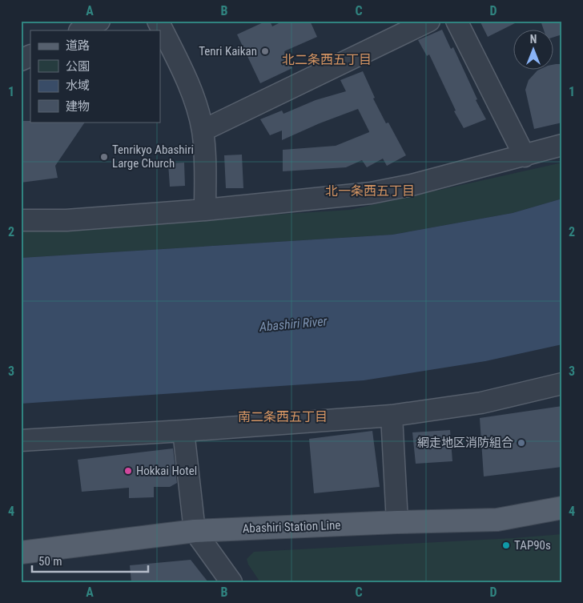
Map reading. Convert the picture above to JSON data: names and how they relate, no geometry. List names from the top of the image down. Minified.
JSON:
{"streets":{"main road":["Abashiri Station Line"]},"districts":["北二条西五丁目","北一条西五丁目","南二条西五丁目"],"water":["Abashiri River"],"places":["Tenri Kaikan","Tenrikyo Abashiri Large Church","網走地区消防組合","Hokkai Hotel","TAP90s"],"legend":["道路","公園","水域","建物"],"scale_bar":"50 m","north":"top","grid":{"columns":["A","B","C","D"],"rows":["1","2","3","4"]}}
